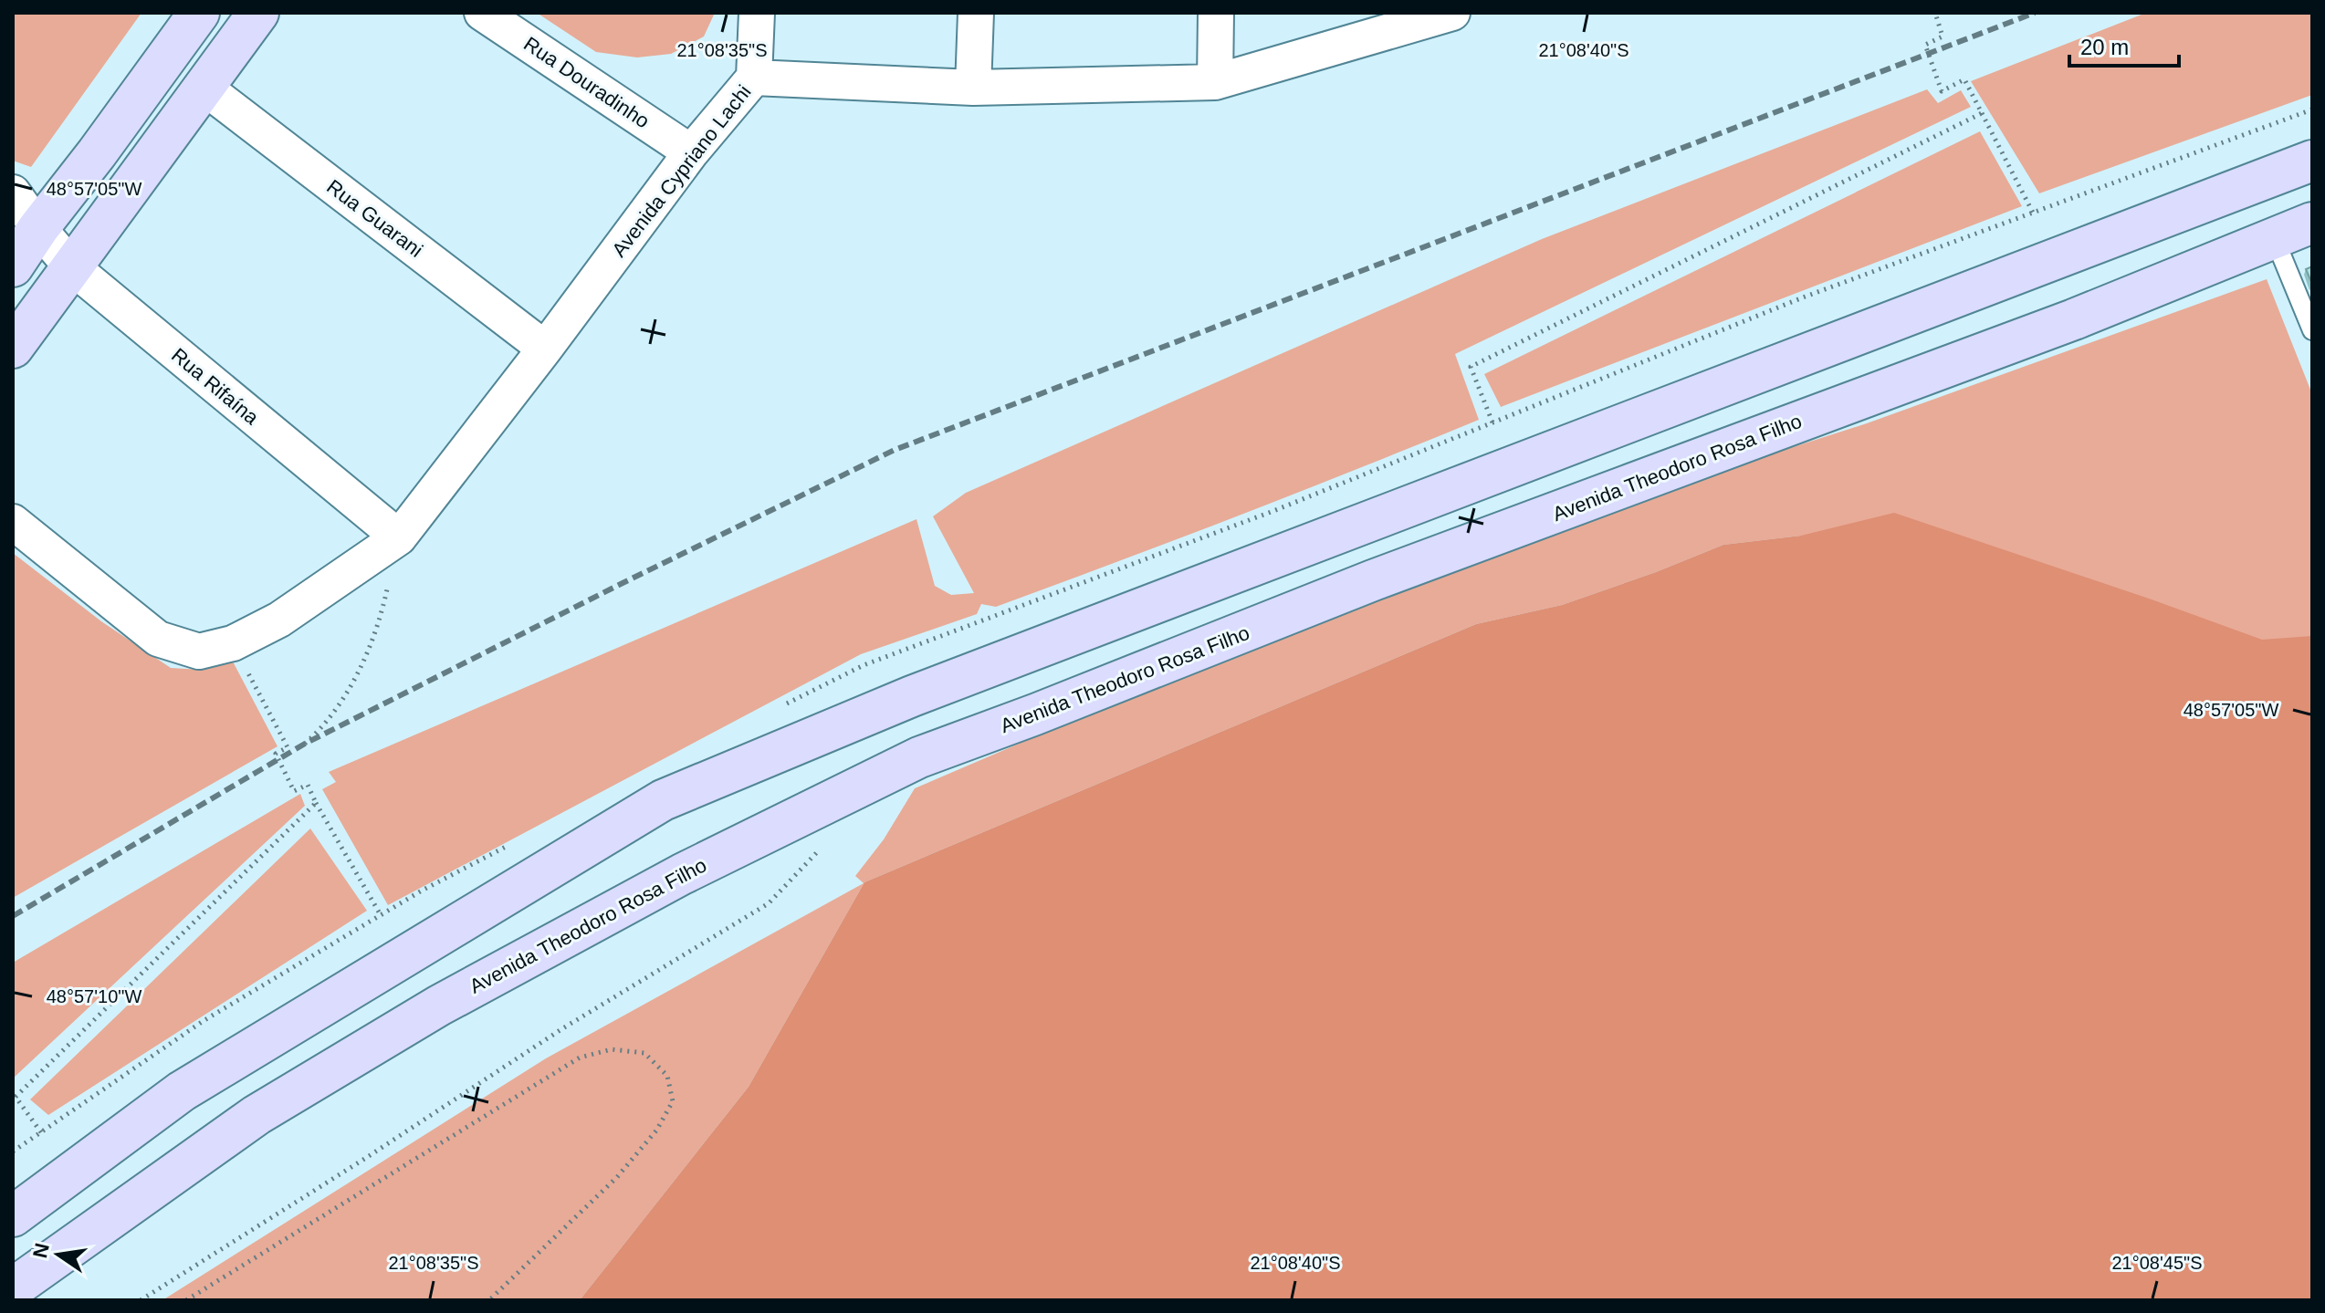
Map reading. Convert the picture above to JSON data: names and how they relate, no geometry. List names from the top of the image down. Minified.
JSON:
{"streets":{"main road":["Avenida Theodoro Rosa Filho"],"street":["Rua Douradinho","Avenida Cypriano Lachi","Rua Guarani","Rua Rifaína"]},"crossings":[["Rua Douradinho","Avenida Cypriano Lachi"],["Avenida Cypriano Lachi","Rua Guarani"],["Avenida Cypriano Lachi","Rua Rifaína"]],"scale_bar":"20 m","north":"left","coordinates":["21°08'35\"S","21°08'40\"S","48°57'05\"W","48°57'10\"W","21°08'45\"S"]}
